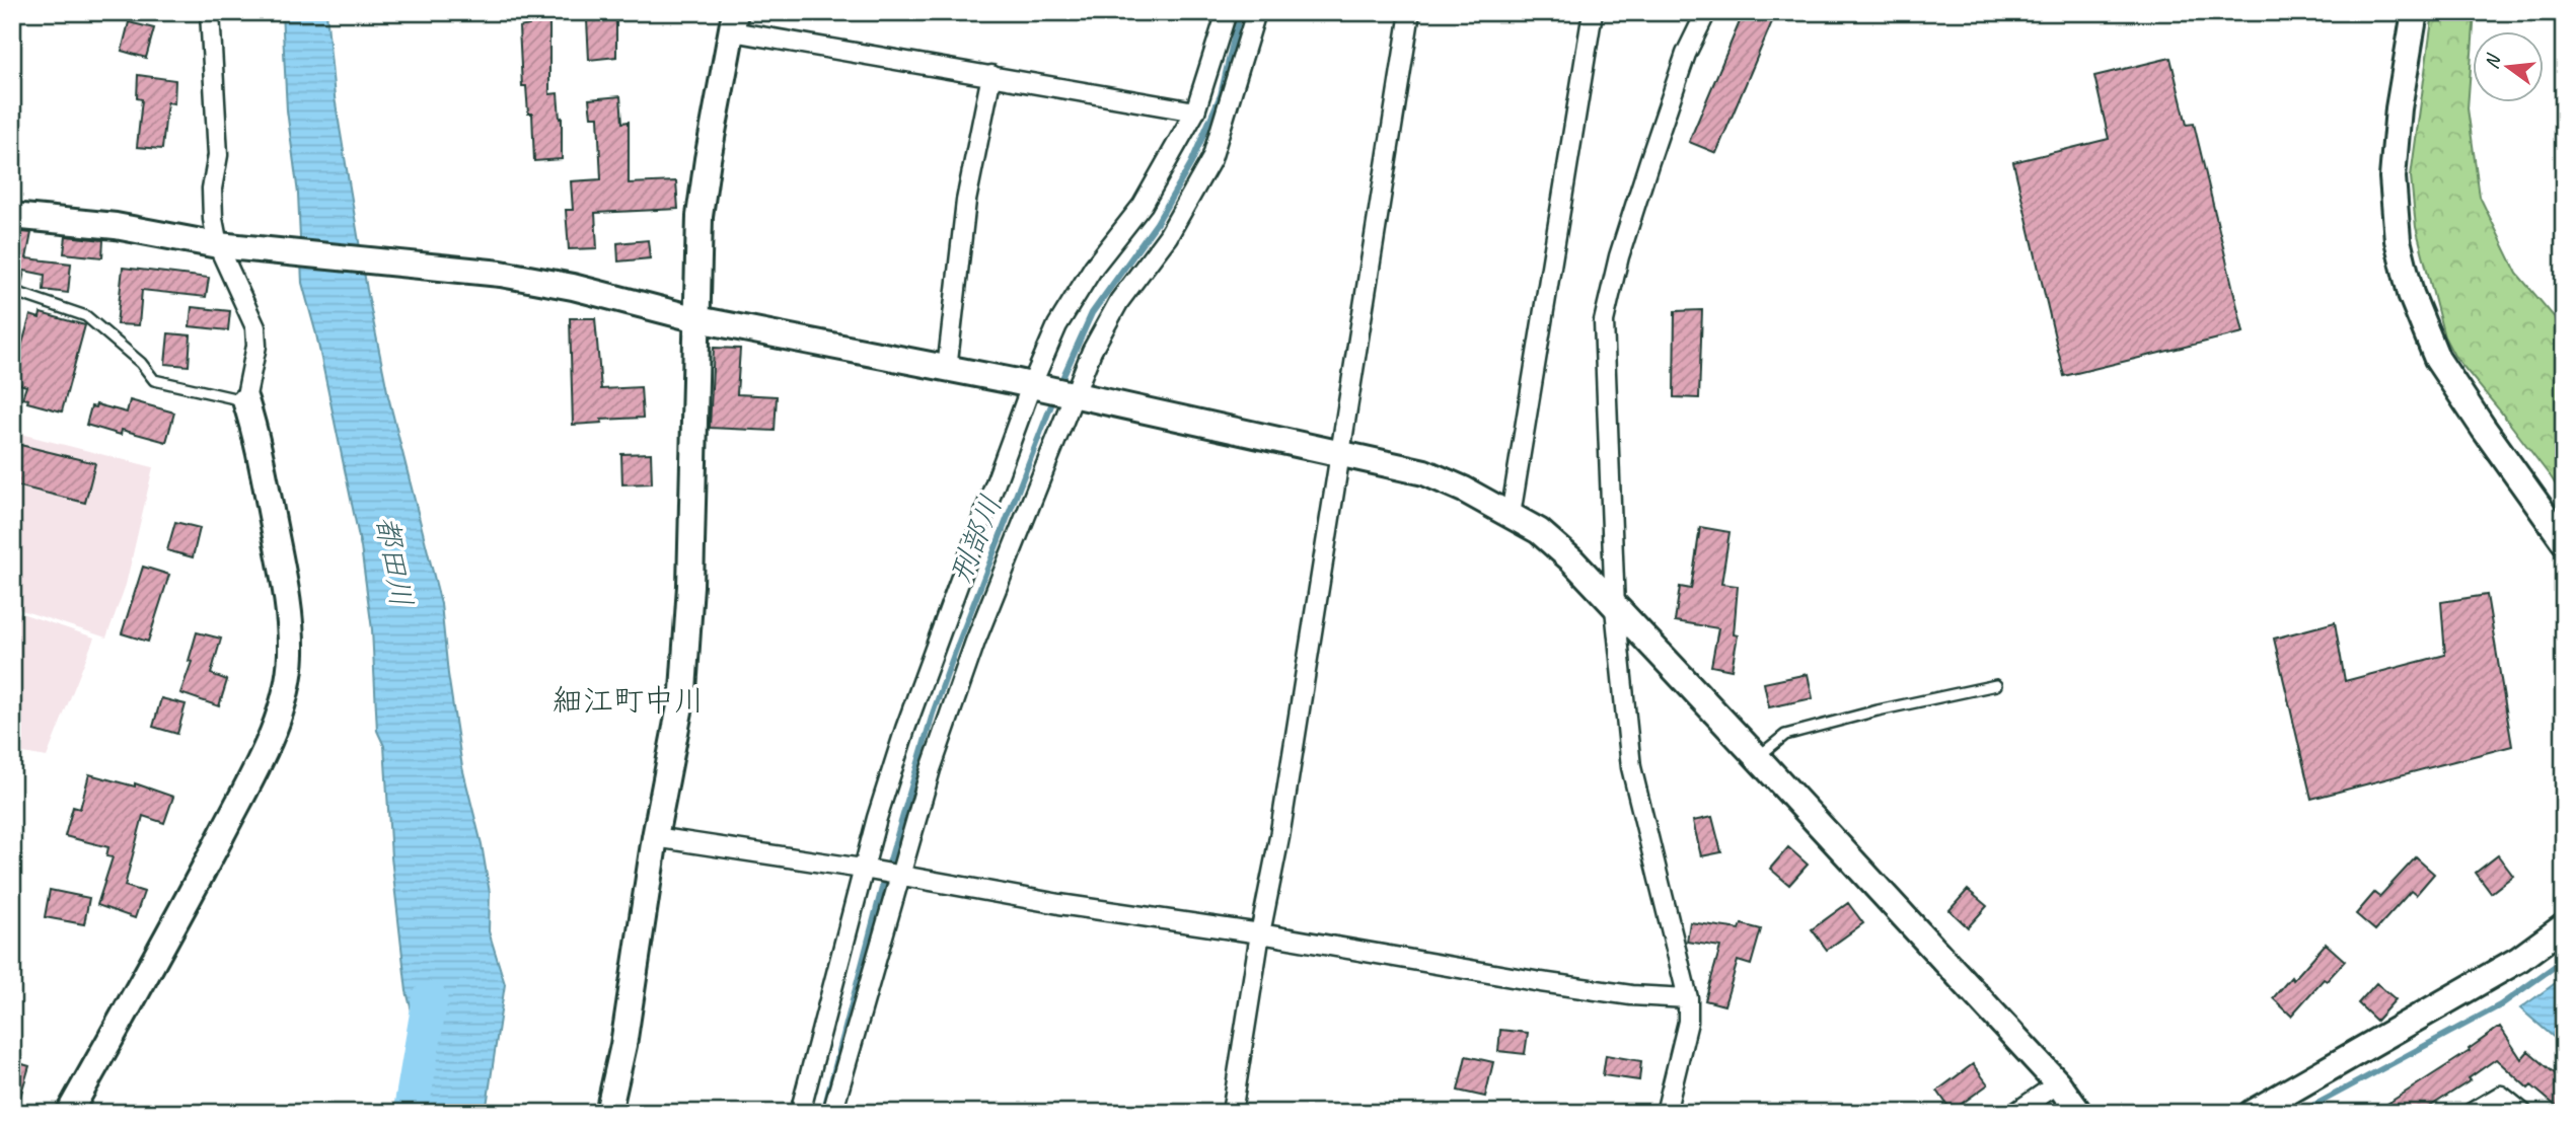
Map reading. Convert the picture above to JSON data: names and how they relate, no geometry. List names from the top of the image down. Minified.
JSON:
{"districts":["細江町中川"],"water":["刑部川","都田川"],"north":"left"}
